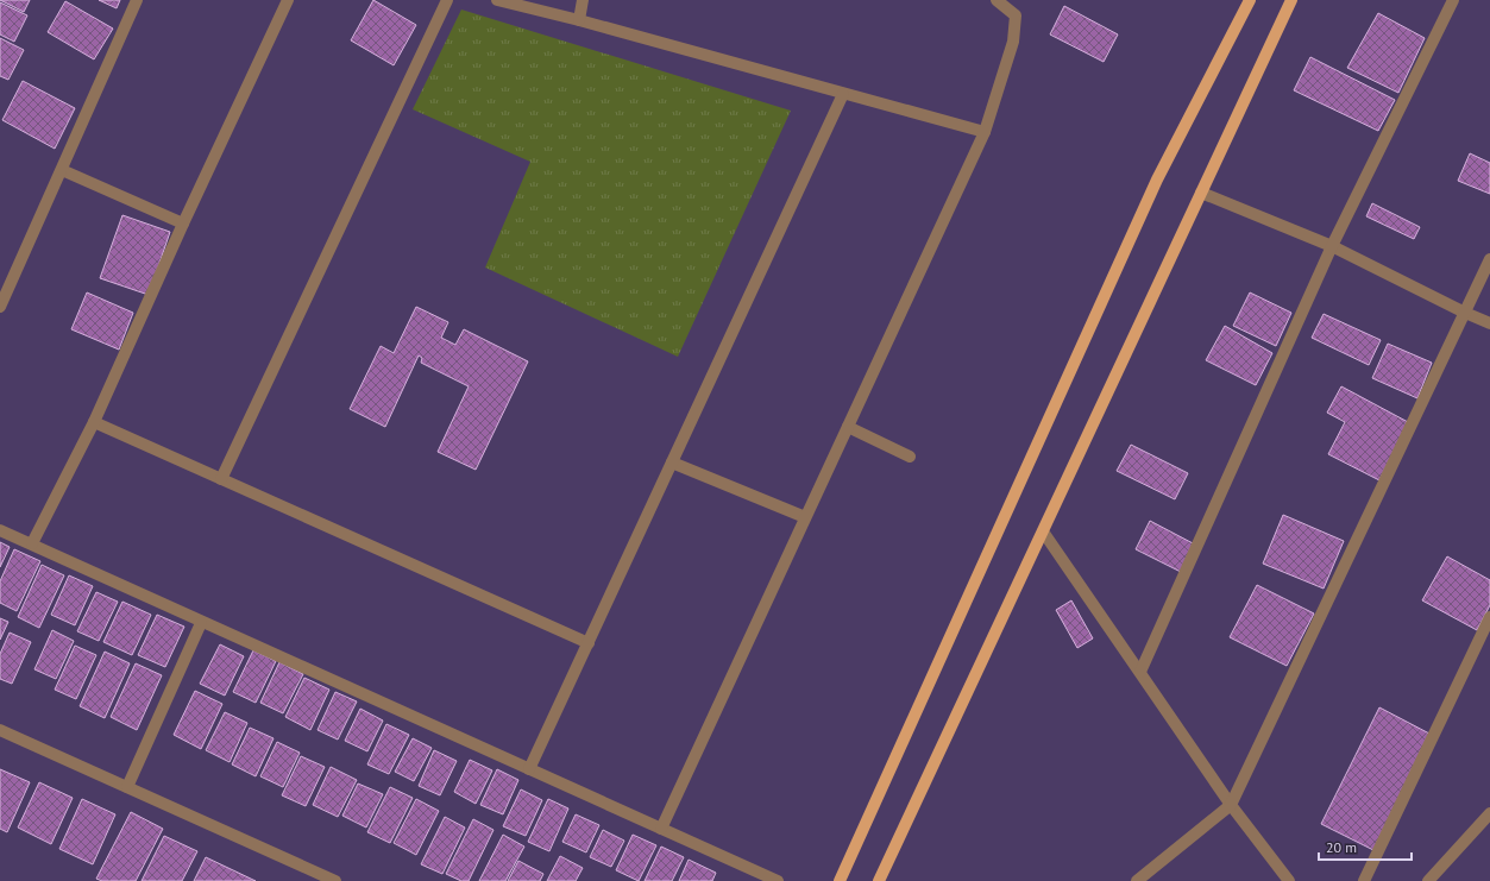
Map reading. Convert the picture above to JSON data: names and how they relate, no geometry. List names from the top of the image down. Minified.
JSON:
{"scale_bar":"20 m"}
